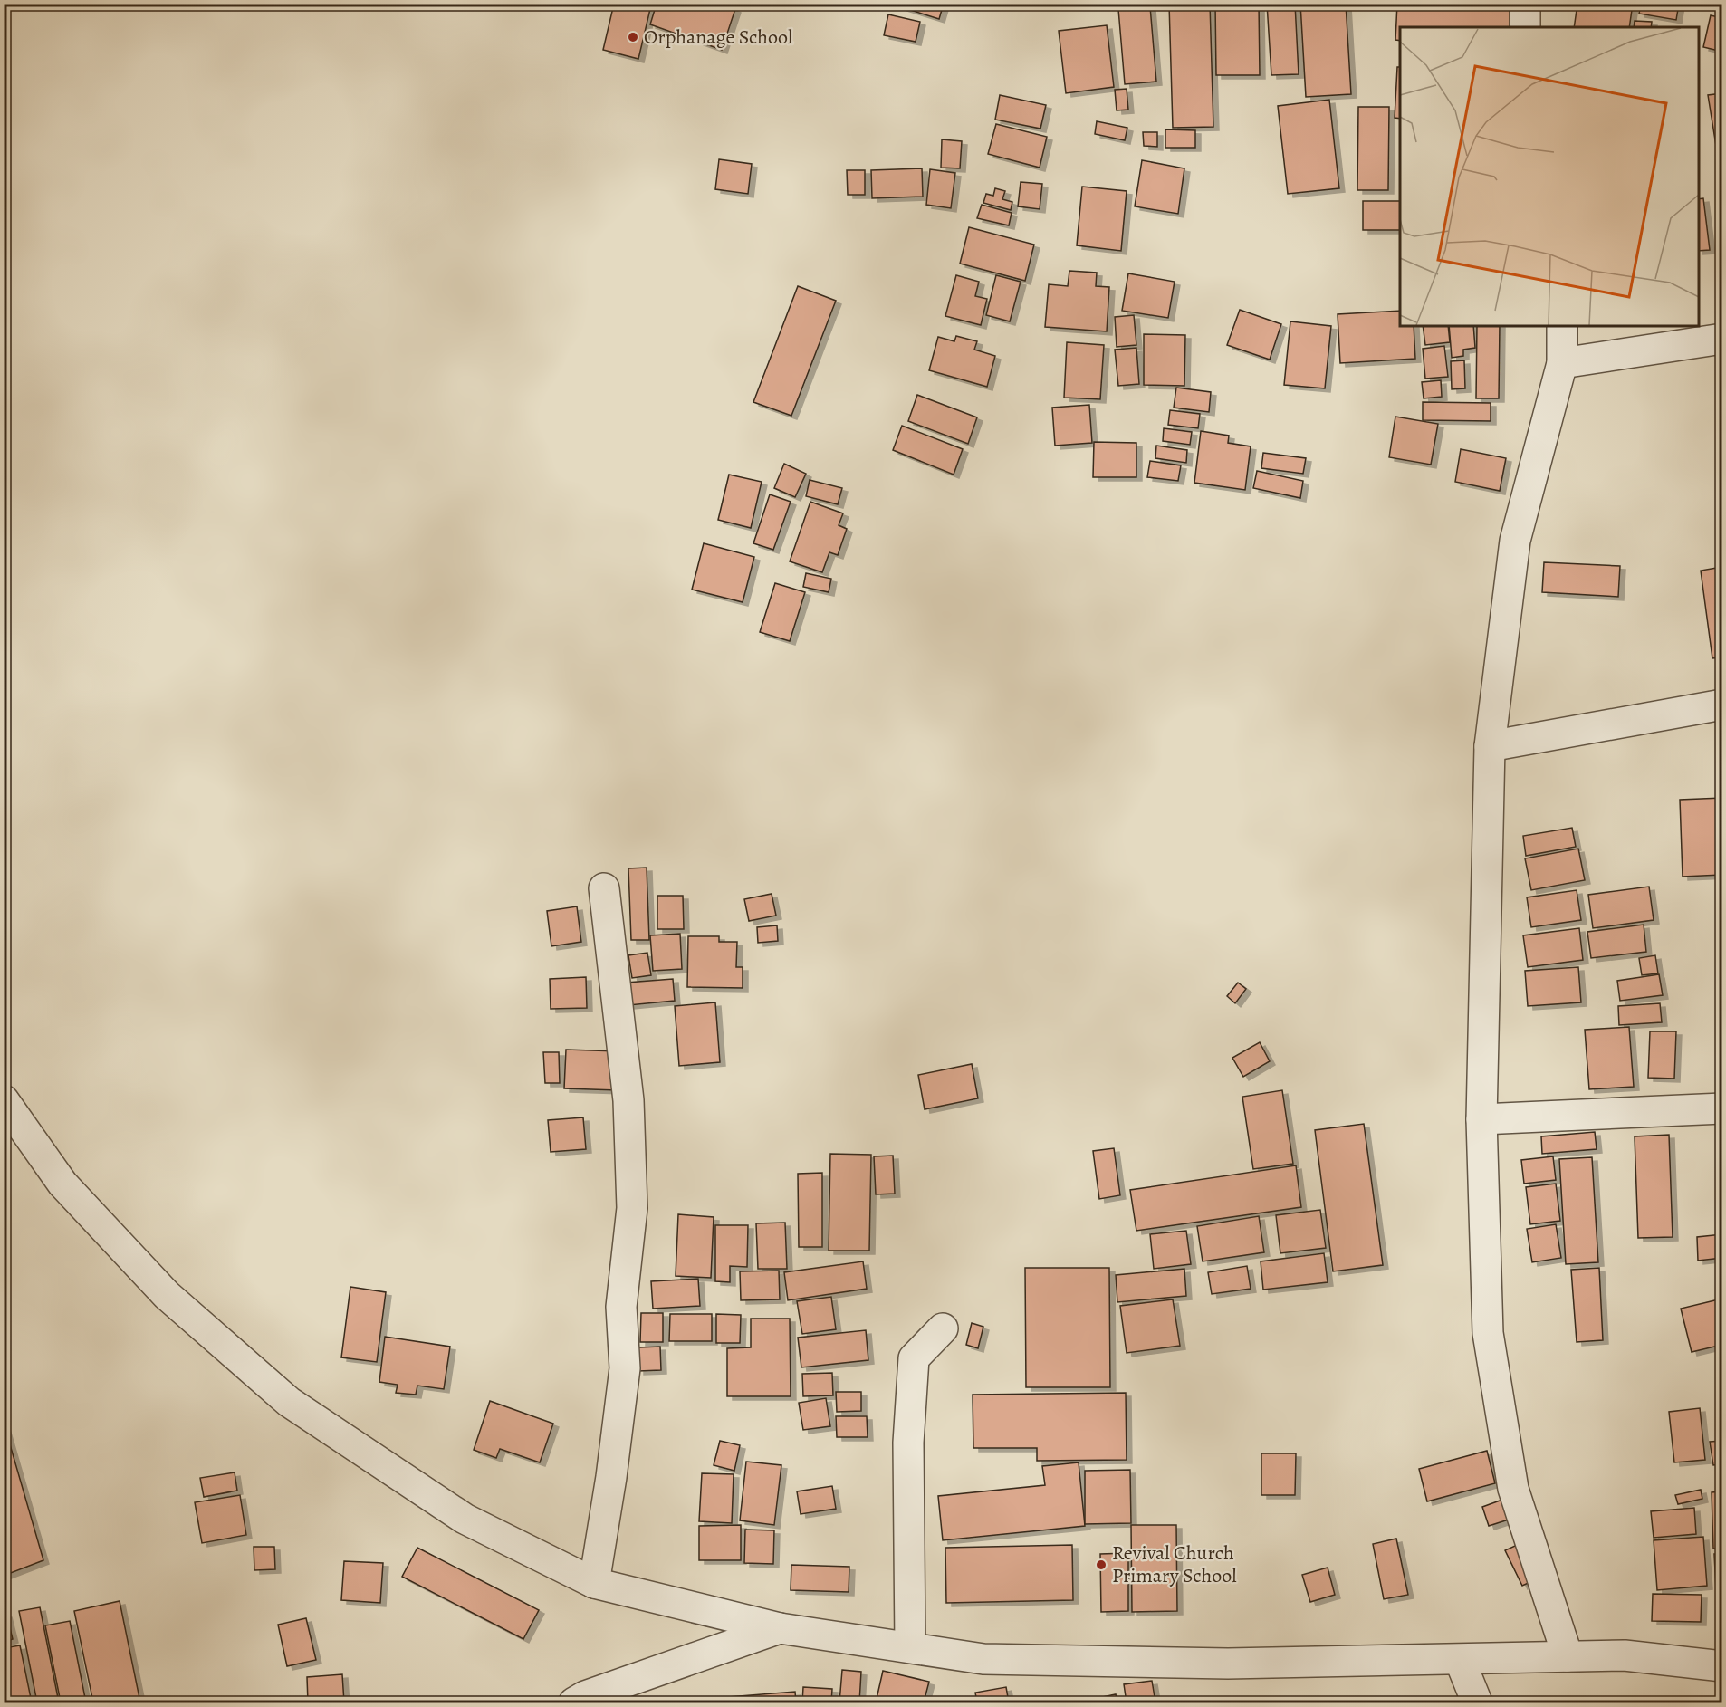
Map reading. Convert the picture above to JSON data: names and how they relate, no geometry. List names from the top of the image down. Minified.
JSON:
{"places":["Orphanage School","Revival Church Primary School"]}
